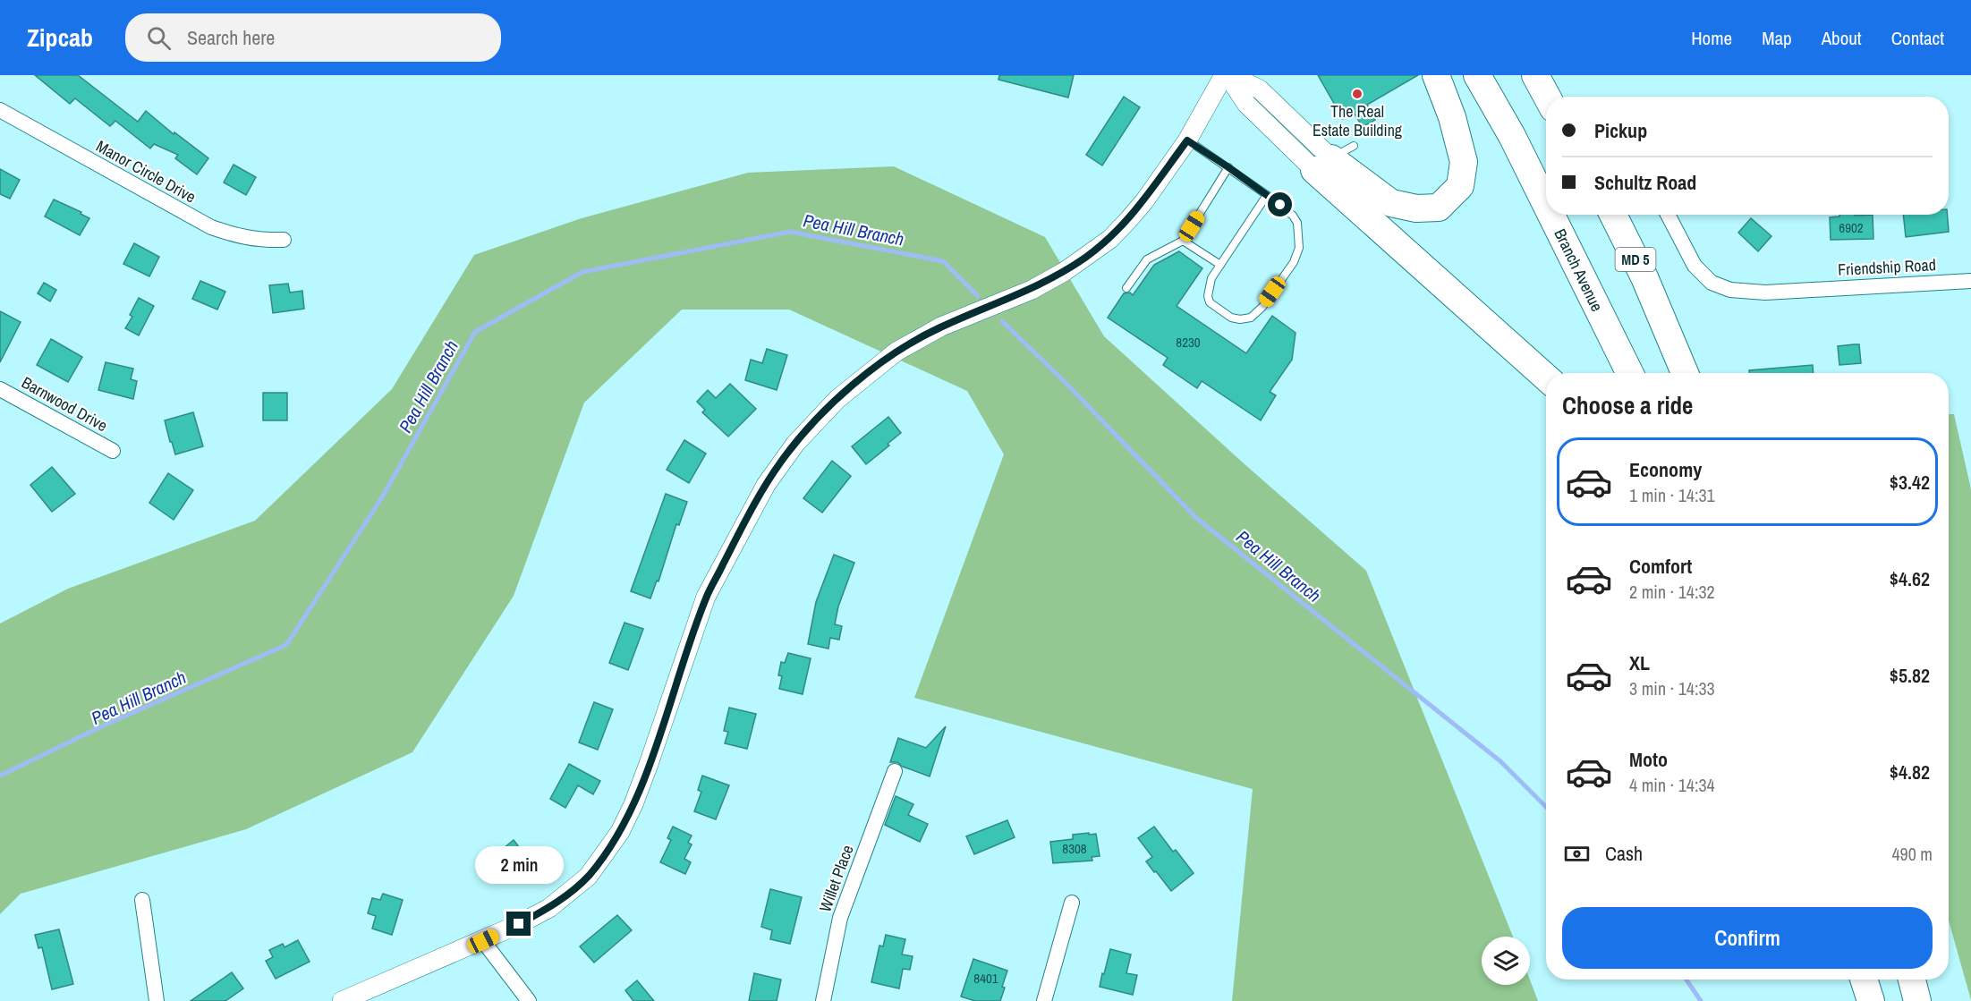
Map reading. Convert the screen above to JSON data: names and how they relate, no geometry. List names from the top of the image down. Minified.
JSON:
{"streets":{"highway":["MD 5","Branch Avenue"],"street":["Manor Circle Drive","Friendship Road","Barnwood Drive","Willet Place"]},"water":["Pea Hill Branch"],"places":["The Real Estate Building"],"house_numbers":["6902","8230","8308","8401"],"page":{"header":"Zipcab","search":"Search here","nav":["Home","Map","About","Contact"],"banner":["Pickup","Schultz Road"],"heading":"Choose a ride","list":[{"name":"Economy","note":"1 min · 14:31","value":"$3.42"},{"name":"Comfort","note":"2 min · 14:32","value":"$4.62"},{"name":"XL","note":"3 min · 14:33","value":"$5.82"},{"name":"Moto","note":"4 min · 14:34","value":"$4.82"}],"pay":["Cash","490 m"],"bubble":"2 min","buttons":"Confirm"}}
